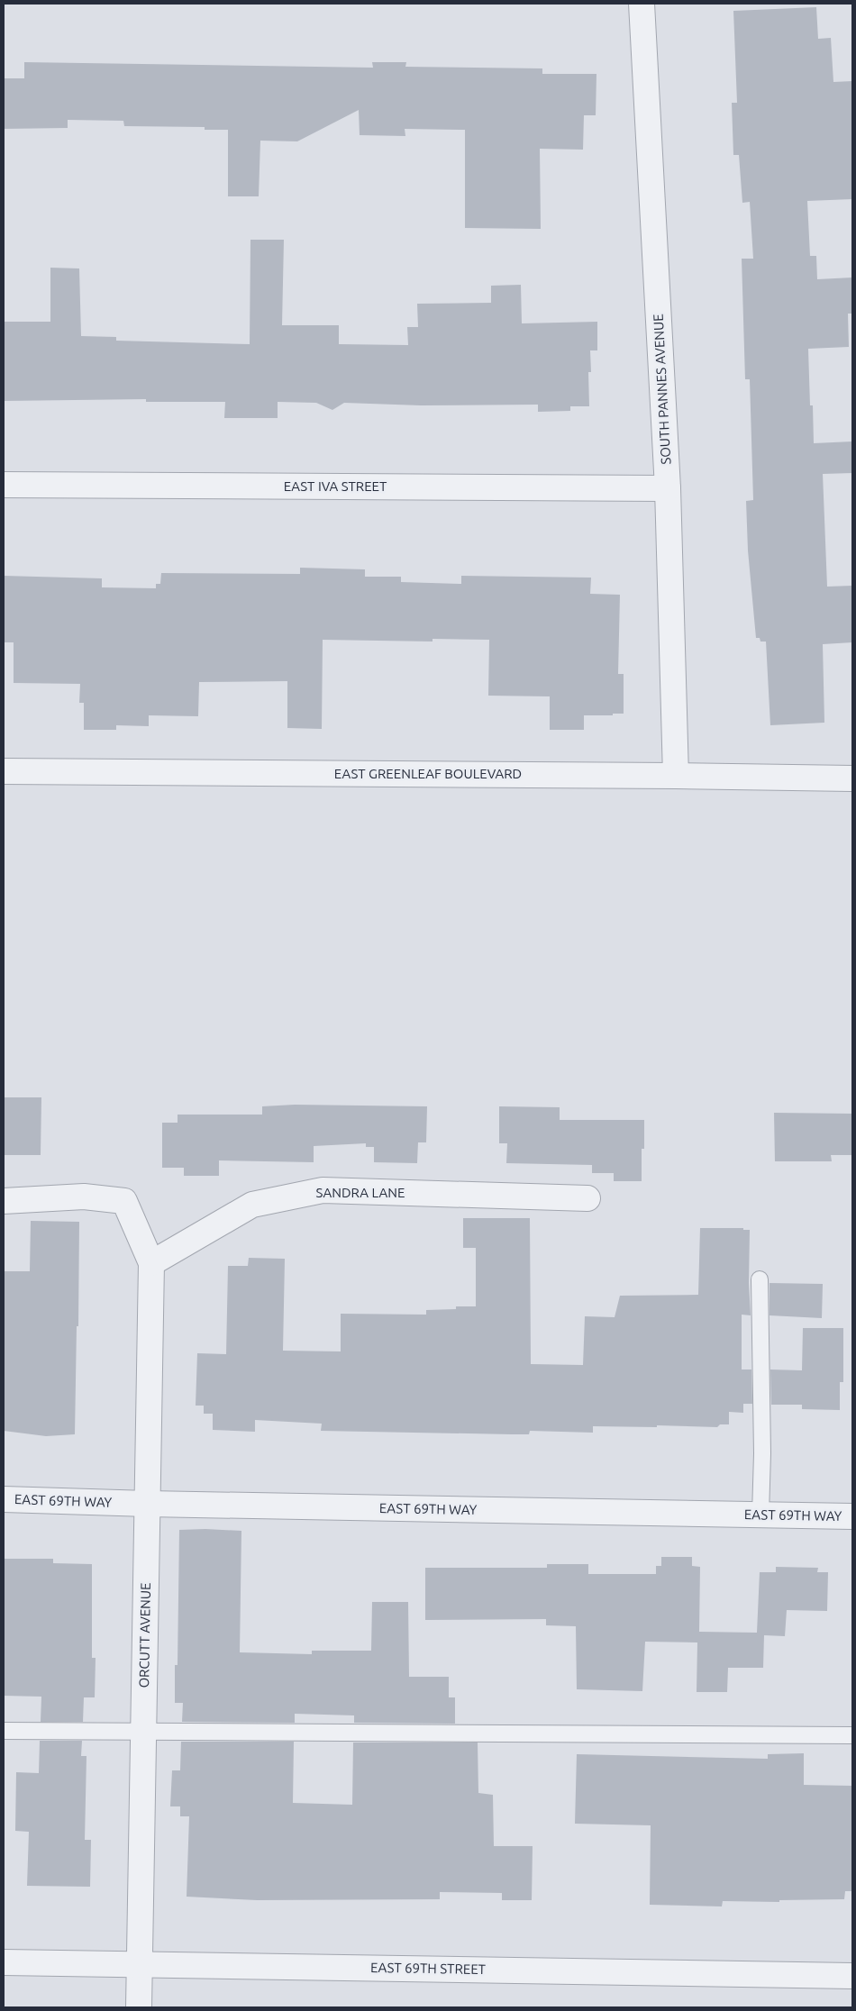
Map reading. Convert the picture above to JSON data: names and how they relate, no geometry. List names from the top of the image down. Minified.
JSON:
{"streets":{"street":["SOUTH PANNES AVENUE","EAST IVA STREET","EAST GREENLEAF BOULEVARD","SANDRA LANE","EAST 69TH WAY","ORCUTT AVENUE","EAST 69TH STREET"]},"crossings":[["SOUTH PANNES AVENUE","EAST IVA STREET"],["SOUTH PANNES AVENUE","EAST GREENLEAF BOULEVARD"],["SANDRA LANE","ORCUTT AVENUE"],["EAST 69TH WAY","ORCUTT AVENUE"],["ORCUTT AVENUE","EAST 69TH STREET"]]}
